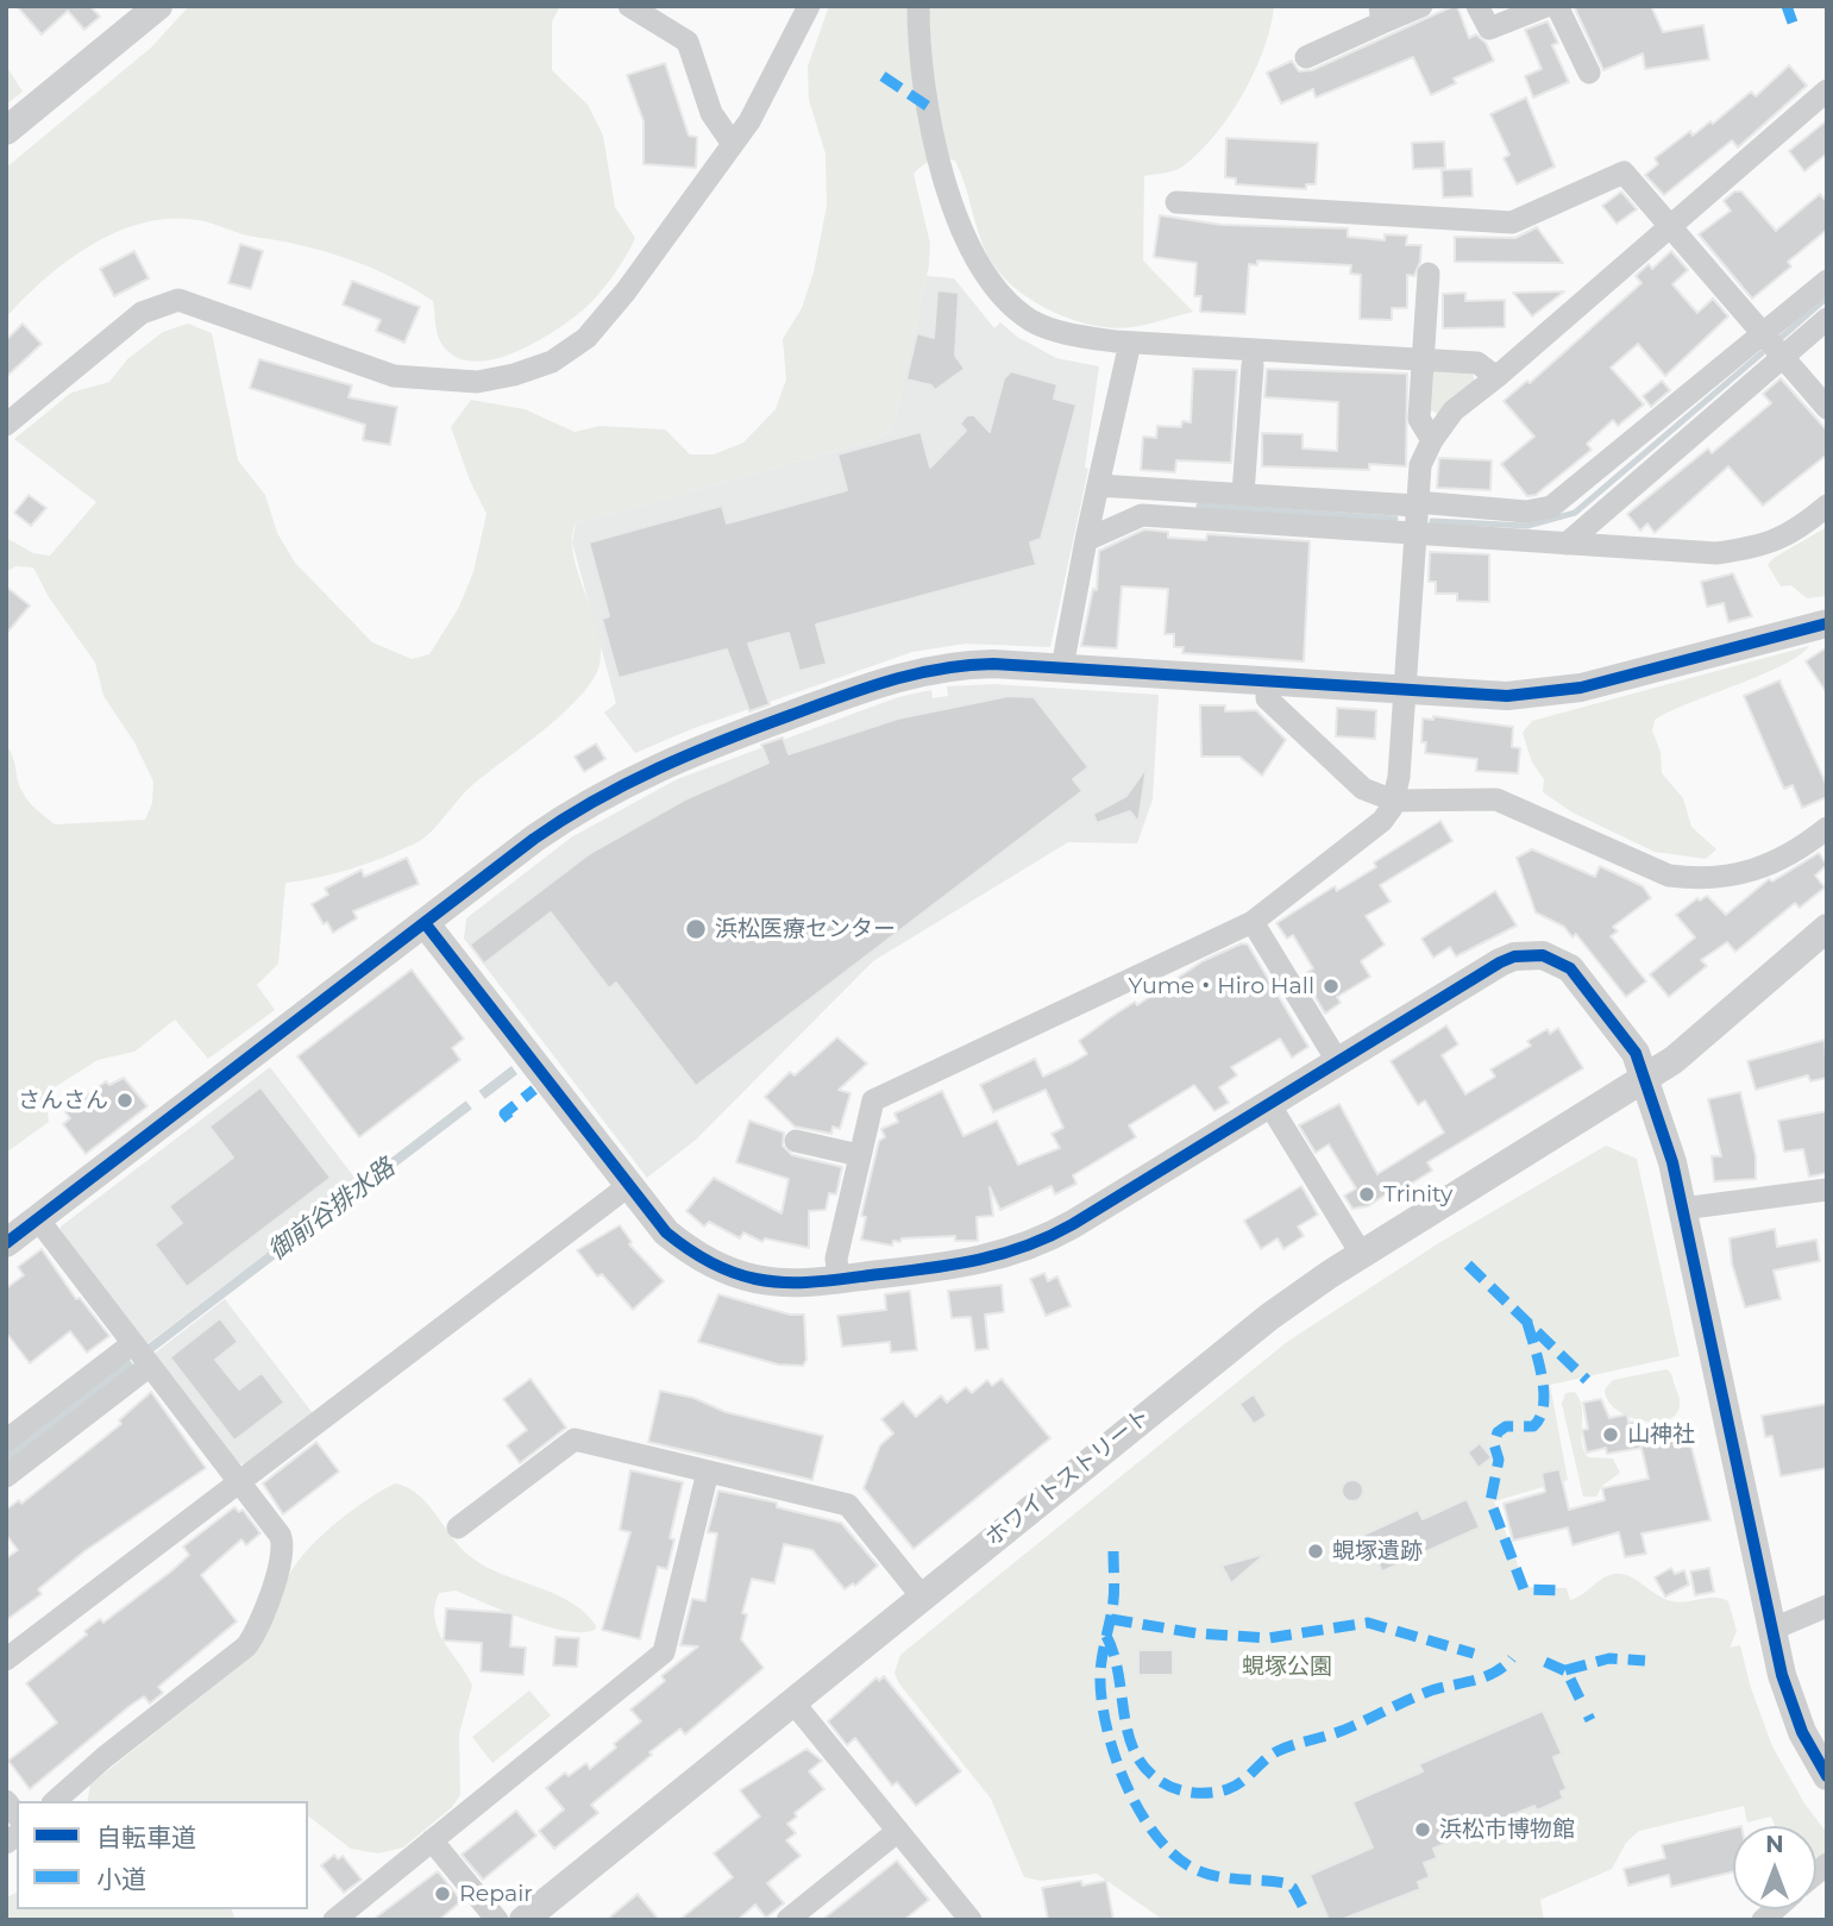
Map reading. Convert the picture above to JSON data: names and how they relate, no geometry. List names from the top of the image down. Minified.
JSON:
{"streets":{"street":["ホワイトストリート"]},"water":["御前谷排水路"],"parks":["蜆塚公園"],"places":["浜松医療センター","Yume・Hiro Hall","さんさん","Trinity","山神社","蜆塚遺跡","浜松市博物館","Repair"],"legend":["自転車道","小道"],"north":"top"}
